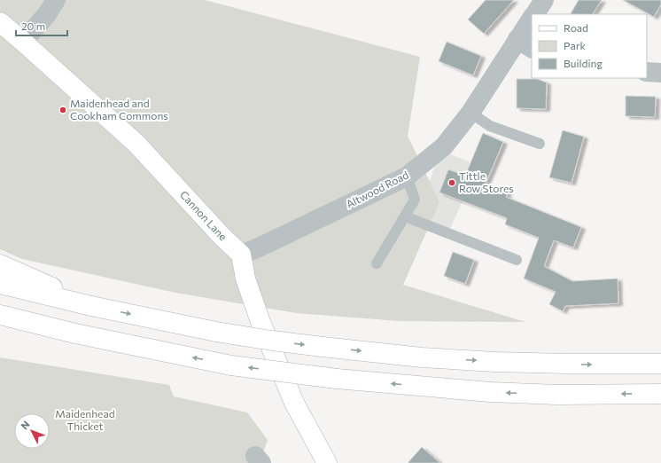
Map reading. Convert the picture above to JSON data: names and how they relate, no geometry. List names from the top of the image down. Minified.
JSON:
{"streets":{"main road":["Cannon Lane"],"street":["Altwood Road"]},"crossings":[["Altwood Road","Cannon Lane"]],"parks":["Maidenhead Thicket"],"places":["Maidenhead and Cookham Commons","Tittle Row Stores"],"legend":["Road","Park","Building"],"scale_bar":"20 m","north":"top left"}
